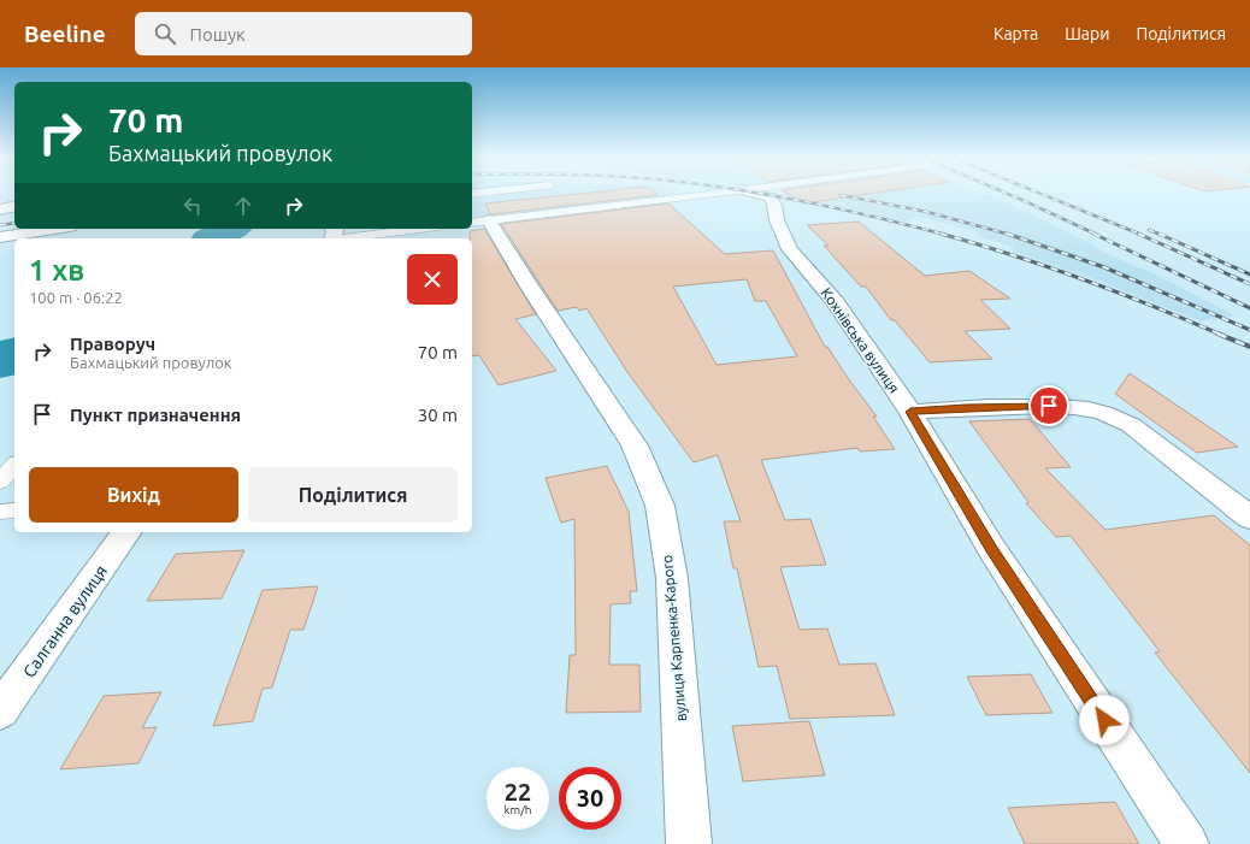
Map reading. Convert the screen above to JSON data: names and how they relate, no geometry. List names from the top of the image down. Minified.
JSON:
{"streets":{"street":["Кохнівська вулиця","Салганна вулиця","вулиця Карпенка-Карого"]},"page":{"header":"Beeline","search":"Пошук","nav":["Карта","Шари","Поділитися"],"turn":["70 m","Бахмацький провулок"],"heading":["1 хв","100 m · 06:22"],"list":[{"name":"Праворуч","note":"Бахмацький провулок","value":"70 m"},{"name":"Пункт призначення","value":"30 m"}],"buttons":["Вихід","Поділитися"],"speed":"22 km/h","limit":"30"}}
